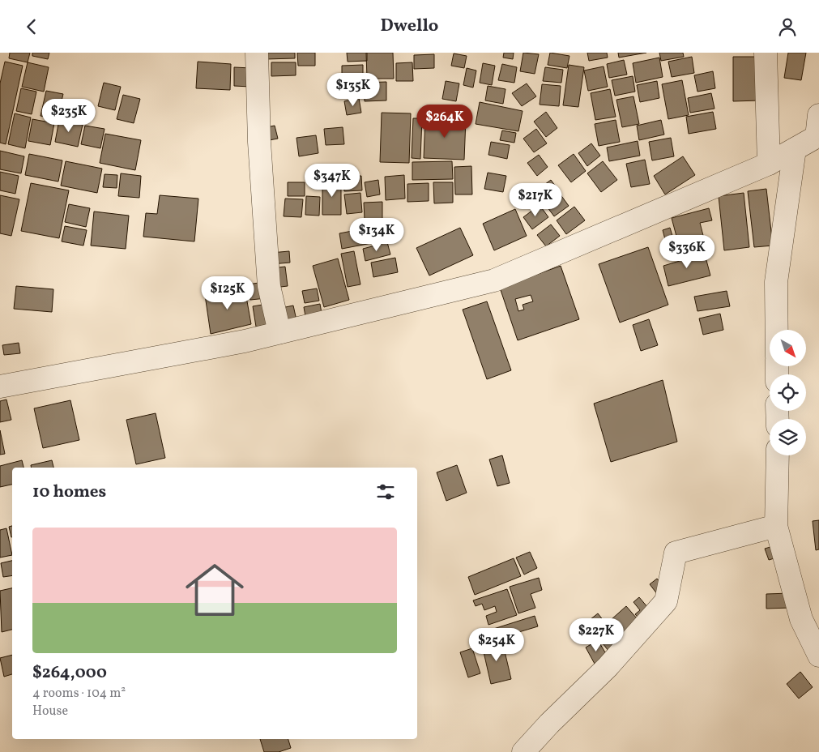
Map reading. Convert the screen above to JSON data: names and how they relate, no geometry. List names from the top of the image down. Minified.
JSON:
{"north":"bottom right","page":{"header":"Dwello","price":["$135K","$235K","$264K","$347K","$217K","$134K","$336K","$125K","$227K","$254K"],"heading":"10 homes","list":[{"name":"$264,000","note":"4 rooms · 104 m² · House"}]}}
